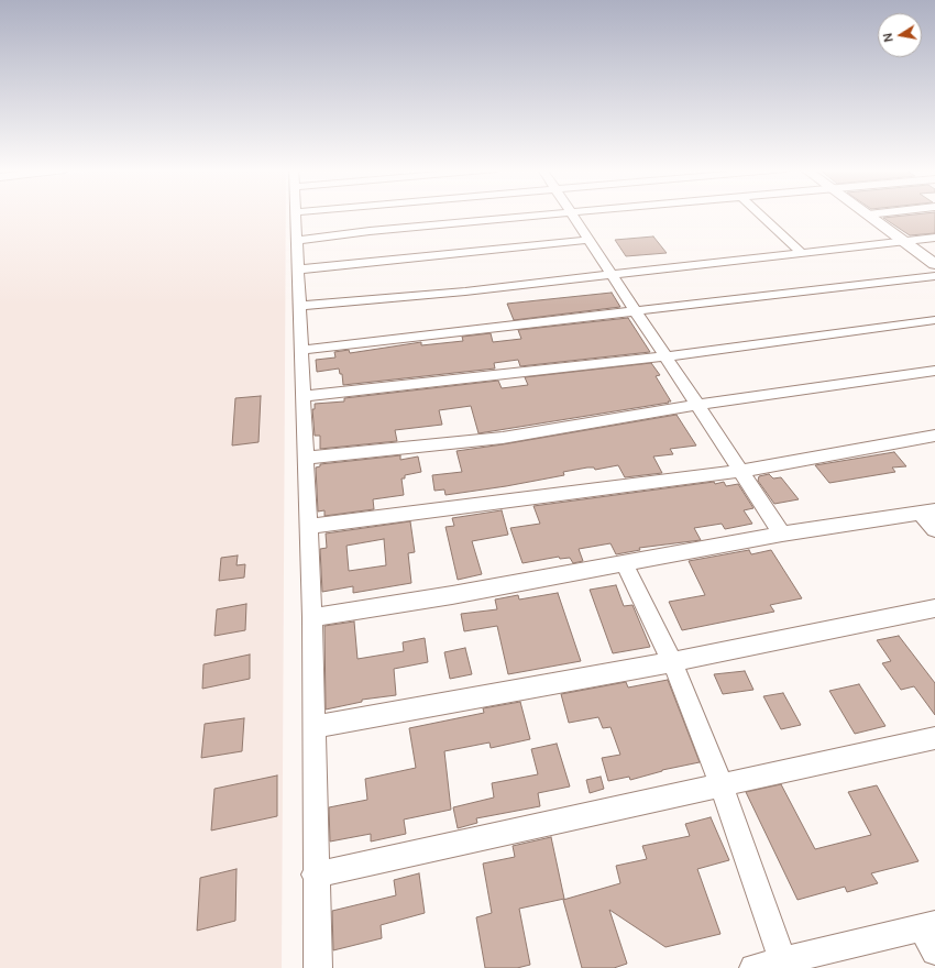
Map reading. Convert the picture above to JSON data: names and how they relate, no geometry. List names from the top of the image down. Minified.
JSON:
{"north":"left"}
